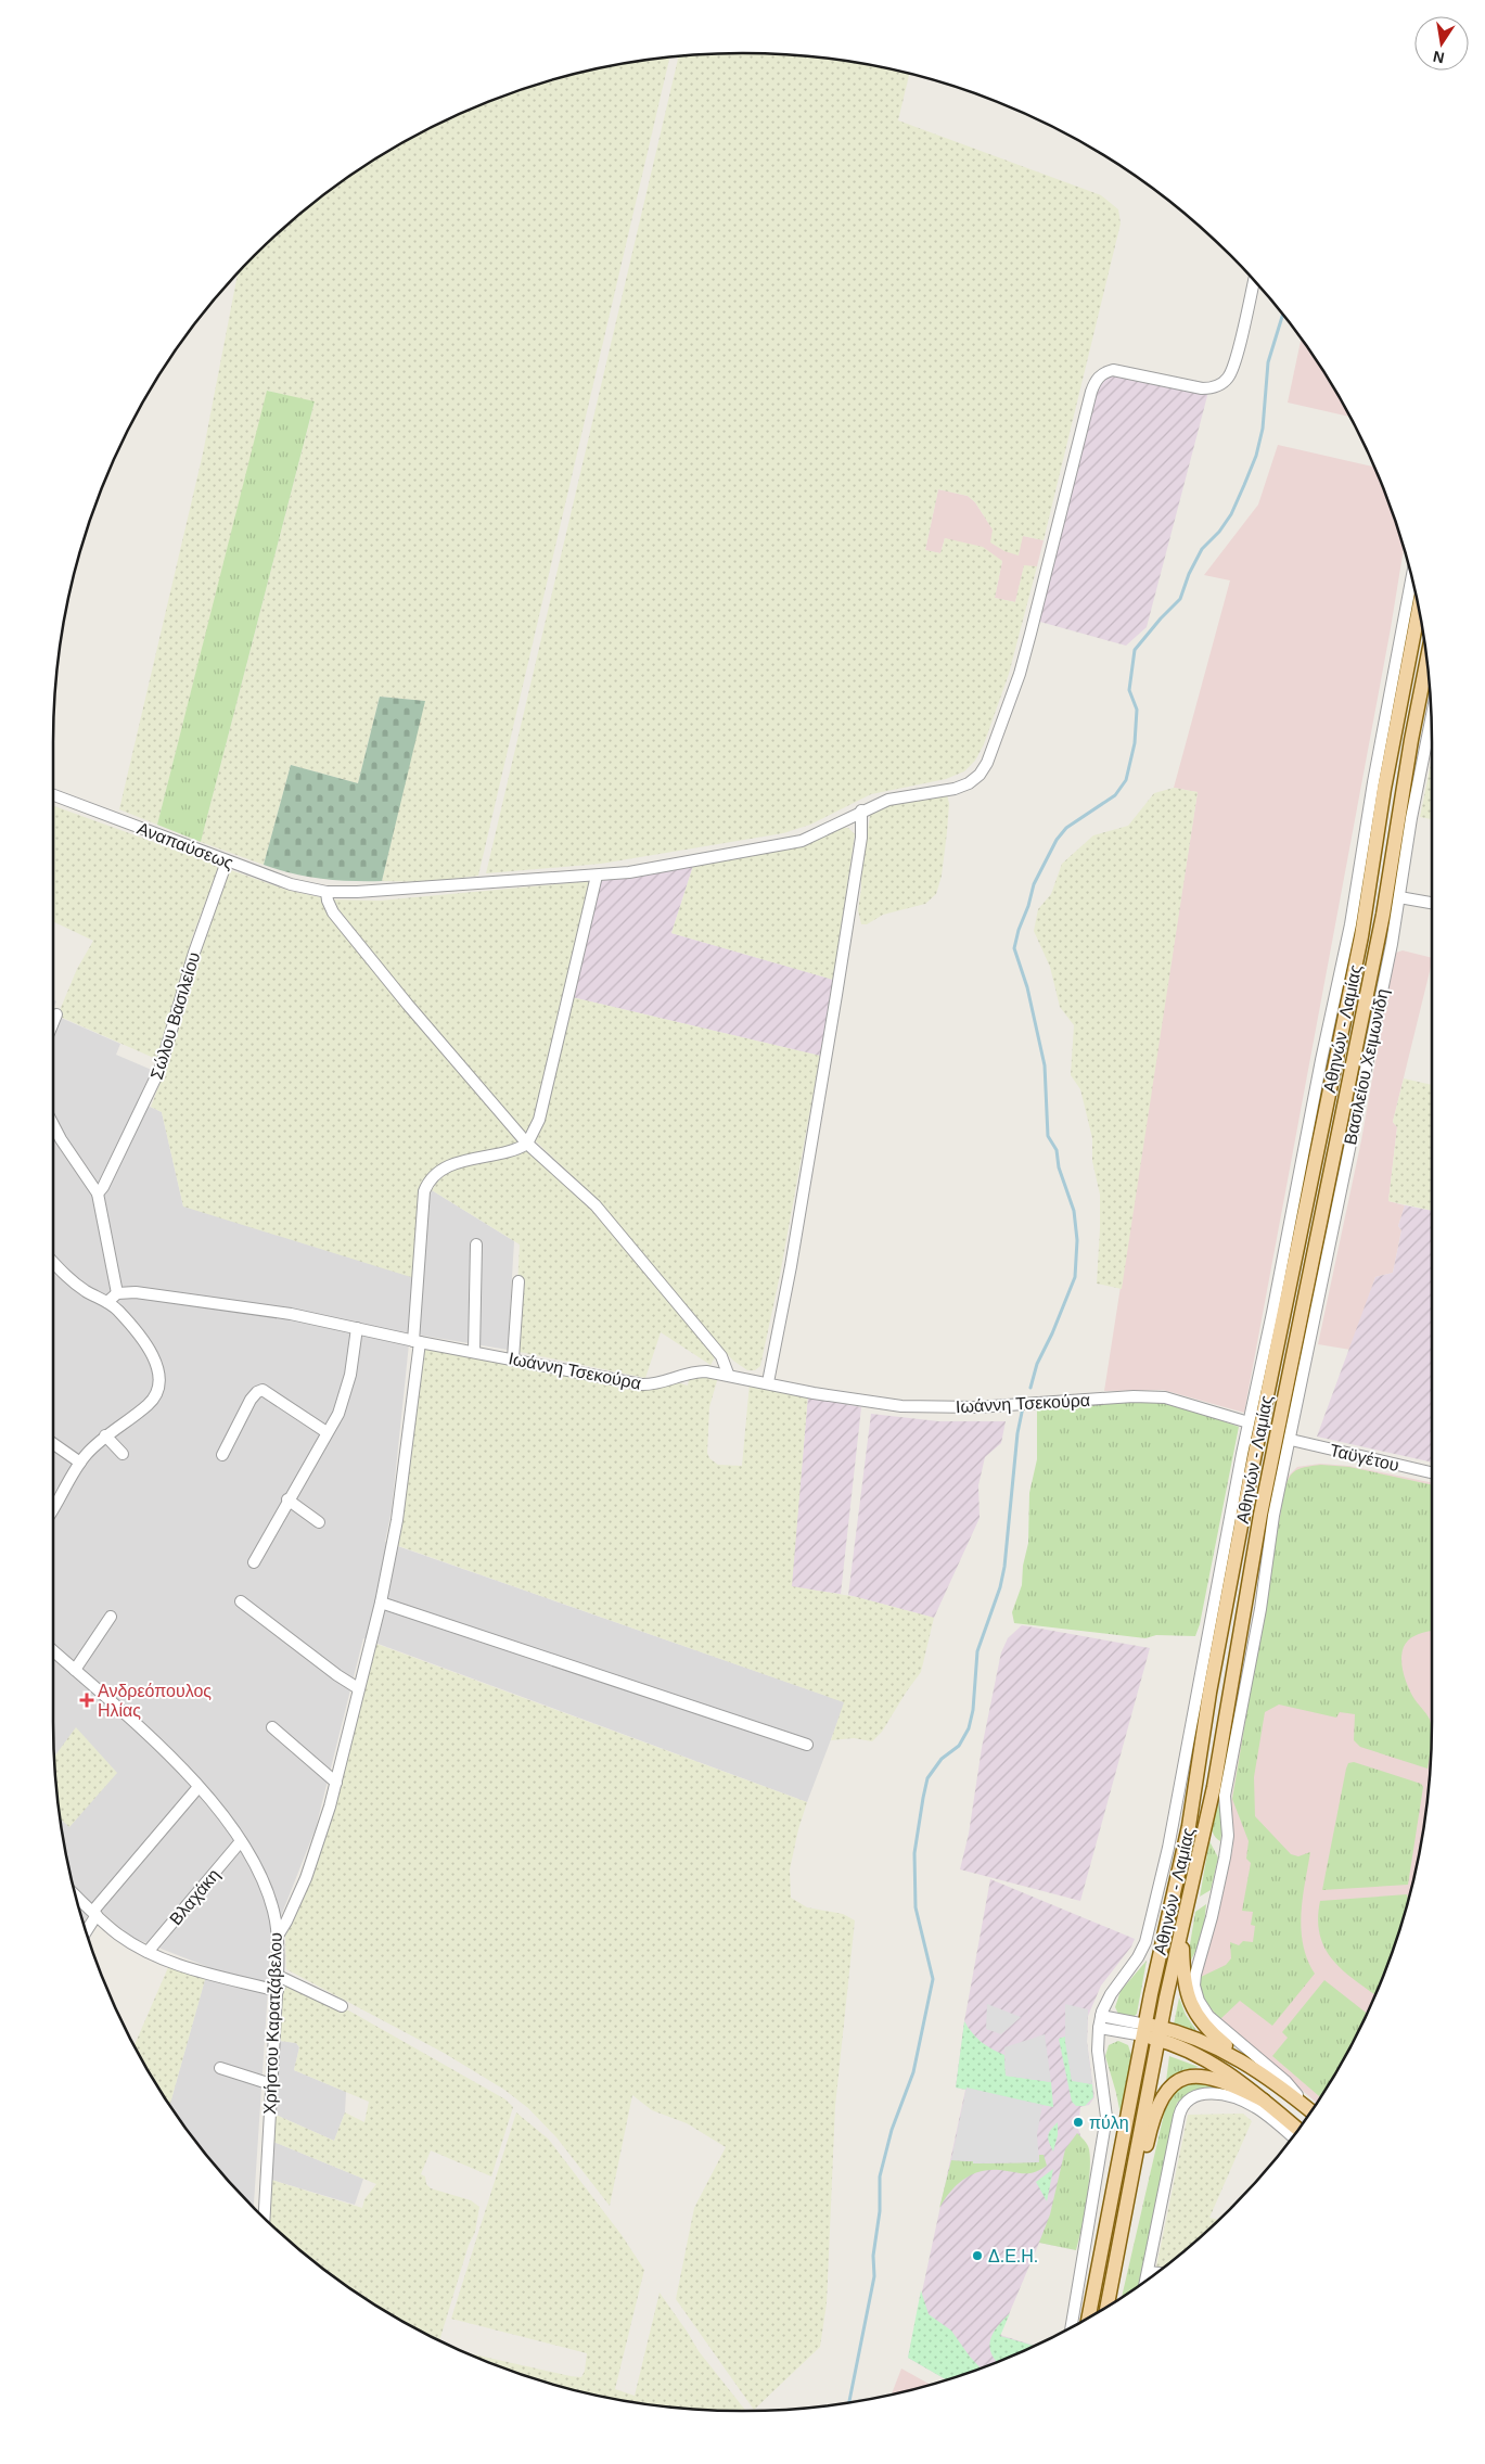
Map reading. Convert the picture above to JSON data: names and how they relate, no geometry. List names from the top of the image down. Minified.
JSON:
{"streets":{"main road":["Αθηνών - Λαμίας"],"street":["Αναπαύσεως","Σώλου Βασιλείου","Βασιλείου Χειμωνίδη","Ιωάννη Τσεκούρα","Ταϋγέτου","Βλαχάκη","Χρήστου Καρατζάβελου"]},"crossings":[["Αναπαύσεως","Σώλου Βασιλείου"],["Βασιλείου Χειμωνίδη","Ταϋγέτου"],["Βλαχάκη","Χρήστου Καρατζάβελου"]],"places":{"health":["Ανδρεόπουλος Ηλίας"],"other":["πύλη","Δ.Ε.Η."]},"north":"bottom"}
